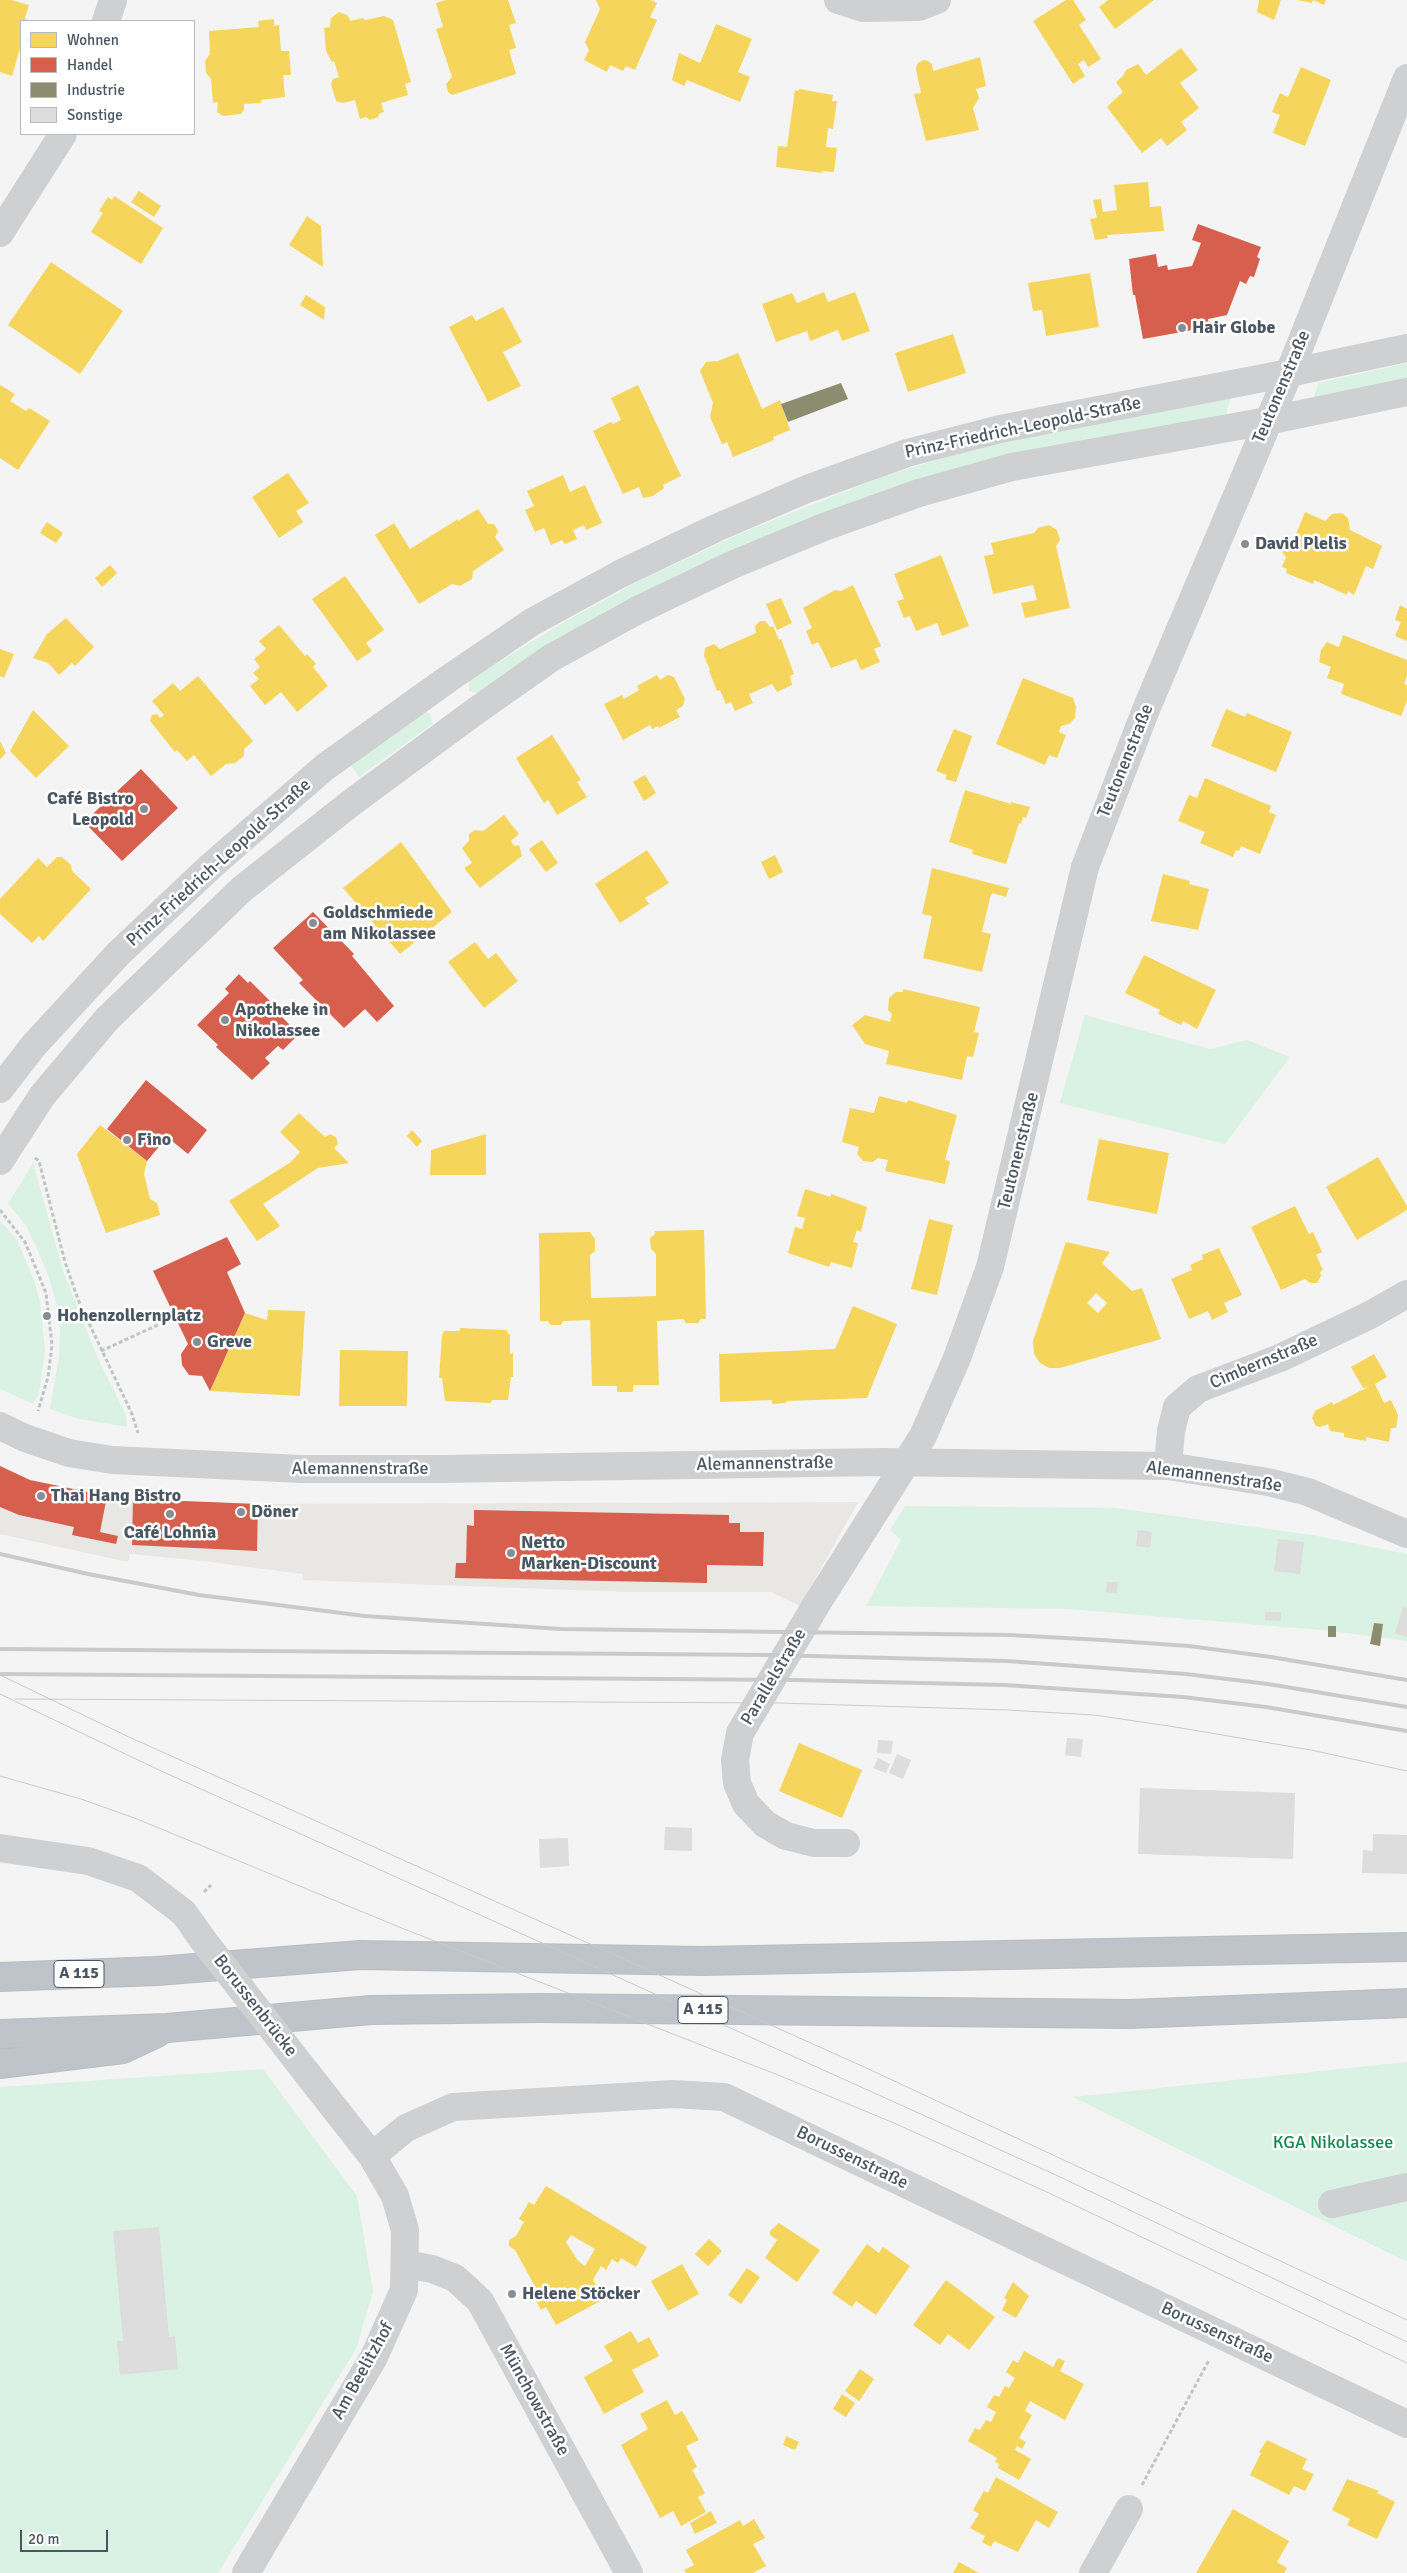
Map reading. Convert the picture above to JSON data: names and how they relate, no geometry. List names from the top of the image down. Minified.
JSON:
{"streets":{"highway":["A 115"],"street":["Teutonenstraße","Prinz-Friedrich-Leopold-Straße","Cimbernstraße","Alemannenstraße","Parallelstraße","Borussenbrücke","Borussenstraße","Am Beelitzhof","Münchowstraße"]},"crossings":[["Teutonenstraße","Prinz-Friedrich-Leopold-Straße"],["Teutonenstraße","Alemannenstraße"],["Teutonenstraße","Parallelstraße"],["Cimbernstraße","Alemannenstraße"],["Alemannenstraße","Parallelstraße"],["Borussenbrücke","Borussenstraße"],["Borussenbrücke","Am Beelitzhof"],["Borussenstraße","Am Beelitzhof"],["Am Beelitzhof","Münchowstraße"]],"parks":["KGA Nikolassee"],"places":["Hair Globe","David Plelis","Café Bistro Leopold","Goldschmiede am Nikolassee","Apotheke in Nikolassee","Fino","Hohenzollernplatz","Greve","Thai Hang Bistro","Döner","Café Lohnia","Netto Marken-Discount","Helene Stöcker"],"legend":["Wohnen","Handel","Industrie","Sonstige"],"scale_bar":"20 m"}
